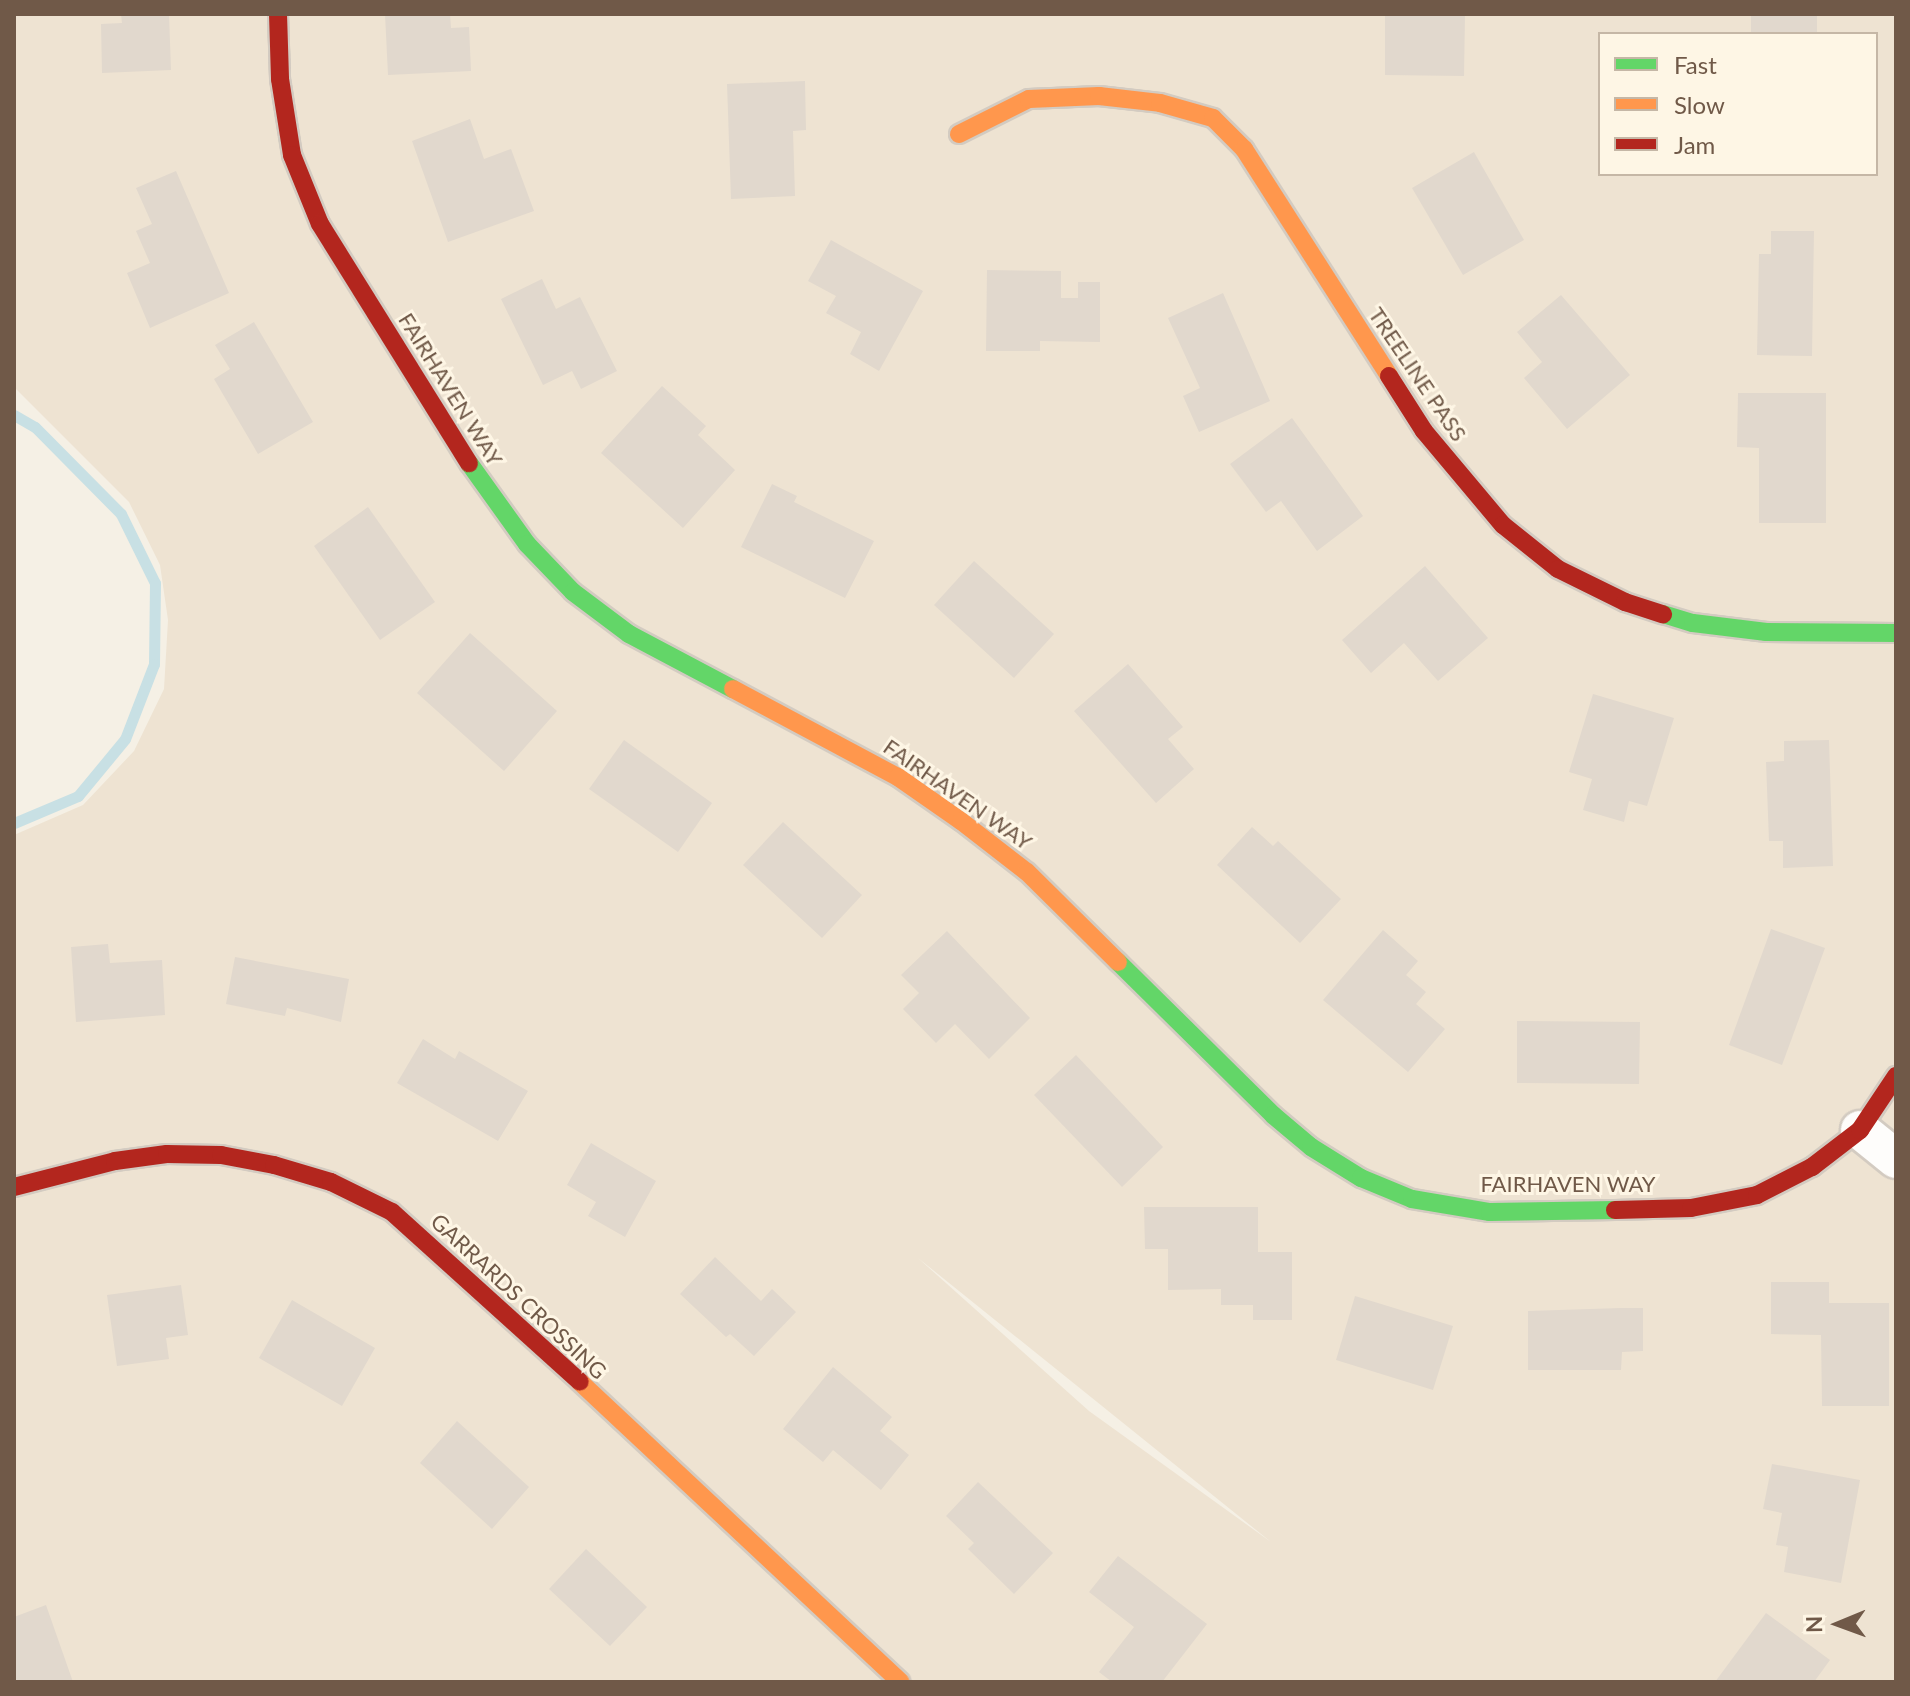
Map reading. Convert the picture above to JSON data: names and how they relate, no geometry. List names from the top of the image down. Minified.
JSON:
{"streets":{"street":["TREELINE PASS","FAIRHAVEN WAY","GARRARDS CROSSING"]},"legend":["Fast","Slow","Jam"],"north":"left"}
